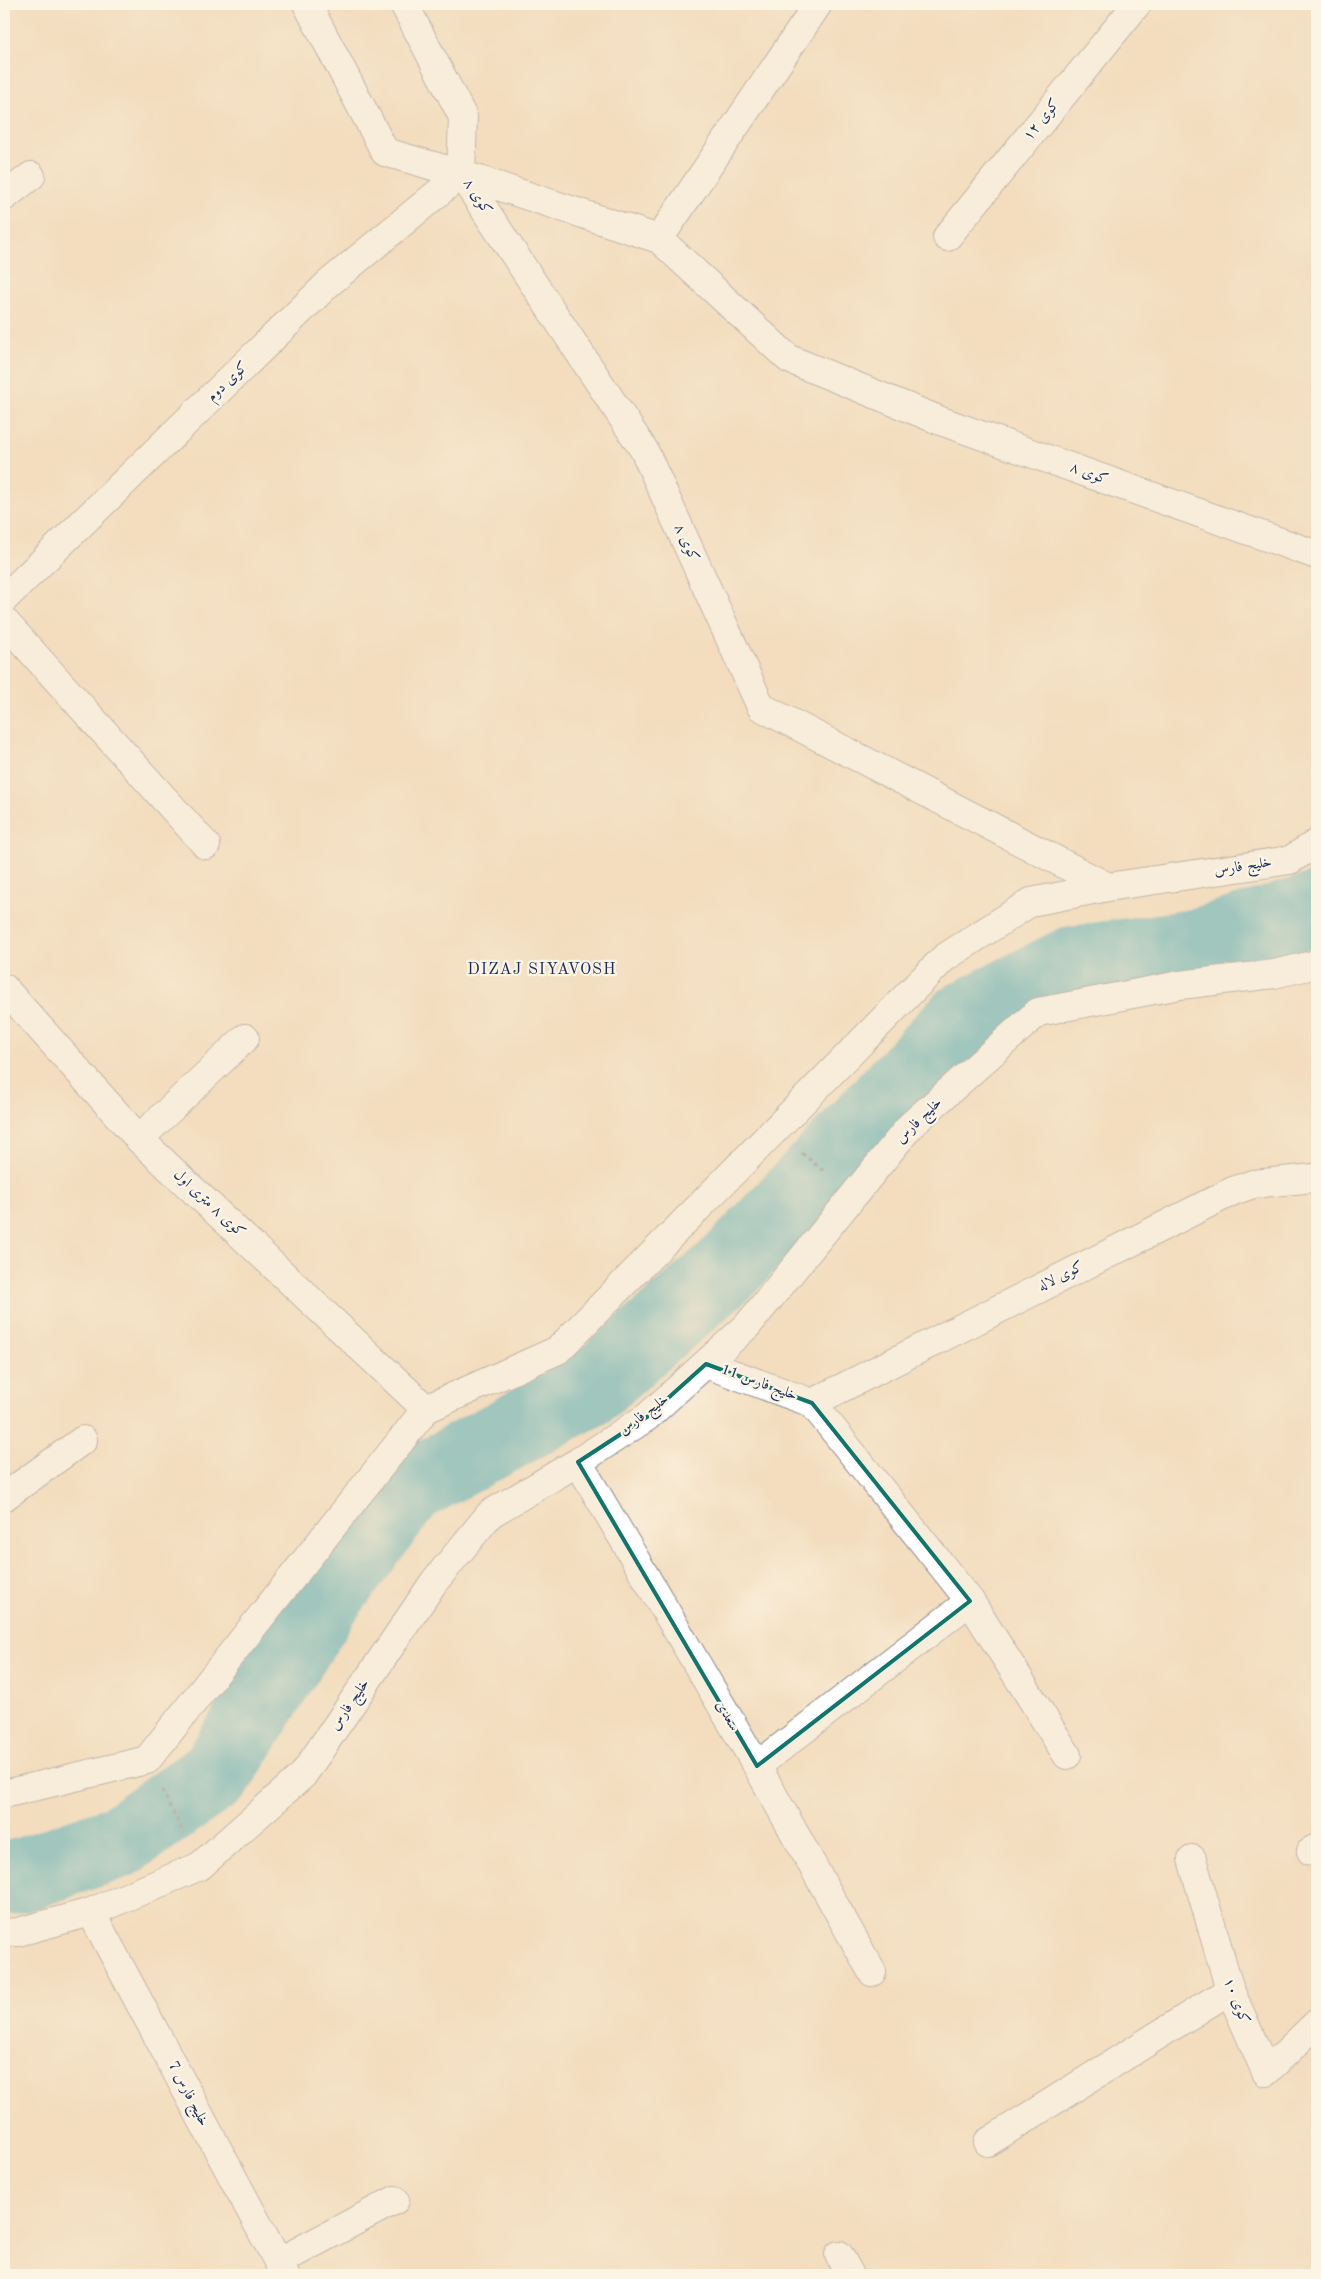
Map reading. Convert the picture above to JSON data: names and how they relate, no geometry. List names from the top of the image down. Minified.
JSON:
{"streets":{"street":["کوی ۱۲","کوی ۸","کوی دوم","خلیج فارس","کوی ۸ متری اول","کوی لاله","خلیج فارس 11","سعدی","کوی ۱۰","خلیج فارس 7"]},"crossings":[["کوی ۸","کوی دوم"],["کوی ۸","خلیج فارس"],["خلیج فارس","کوی ۸ متری اول"],["خلیج فارس","خلیج فارس 11"],["خلیج فارس","سعدی"],["خلیج فارس","خلیج فارس 7"],["کوی لاله","خلیج فارس 11"]],"districts":["DIZAJ SIYAVOSH"]}
